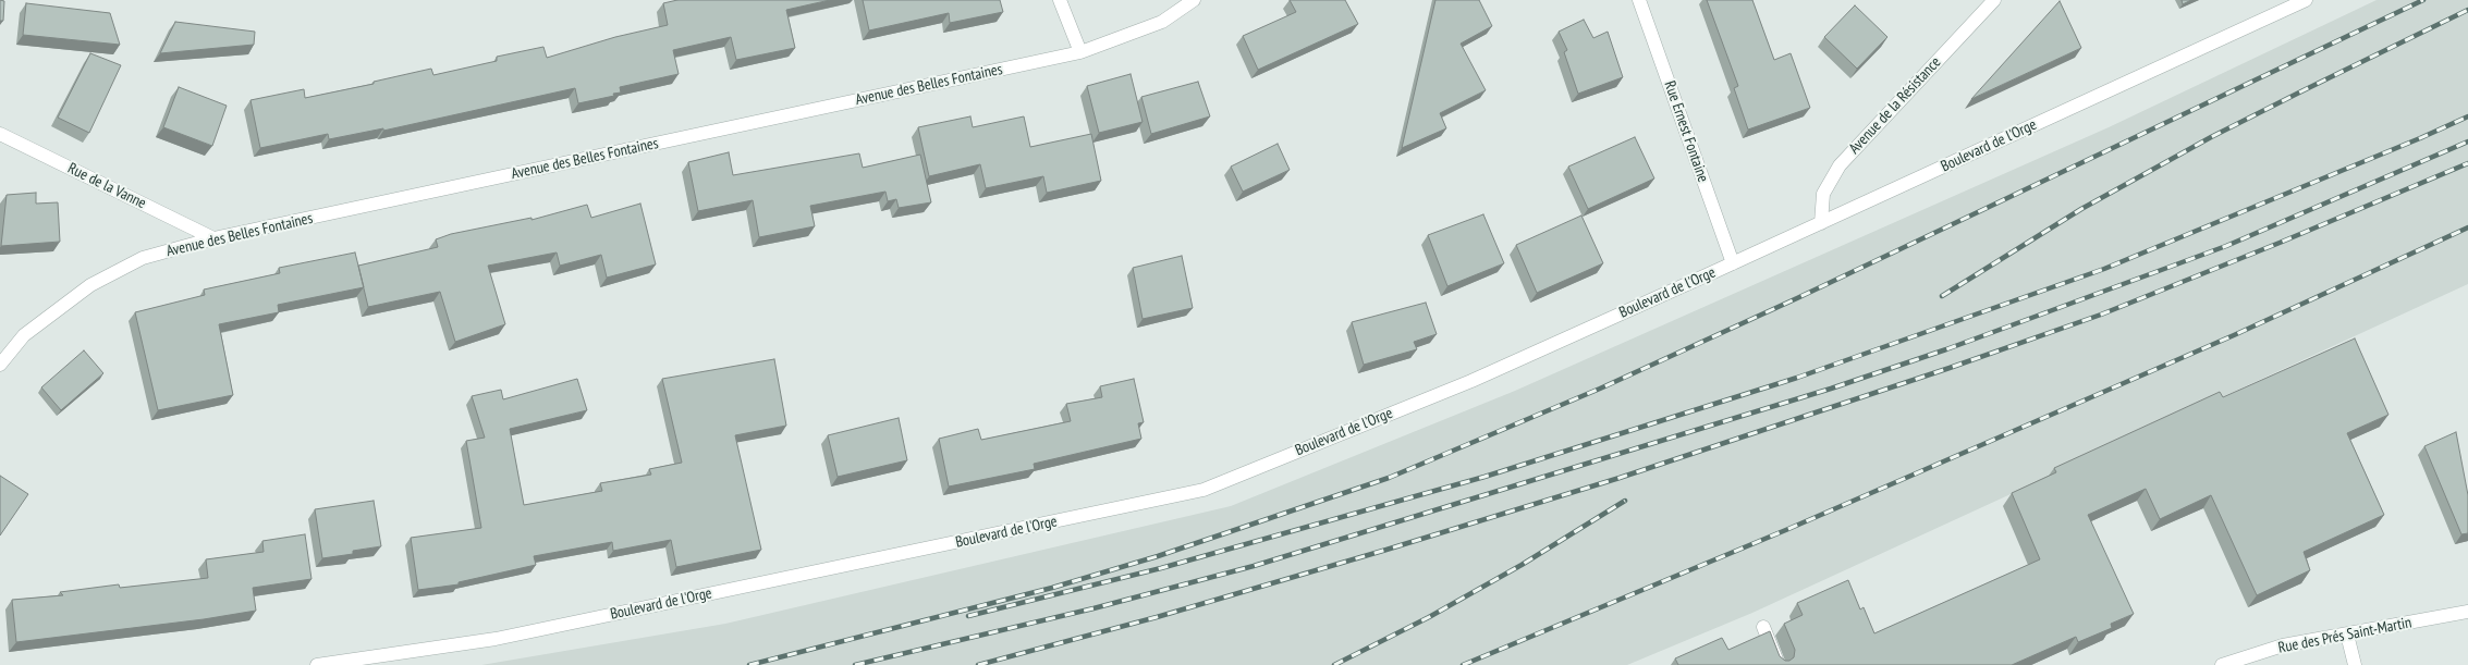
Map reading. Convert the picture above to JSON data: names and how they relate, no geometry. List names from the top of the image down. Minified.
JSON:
{"streets":{"street":["Avenue des Belles Fontaines","Avenue de la Résistance","Rue Ernest Fontaine","Boulevard de l'Orge","Rue de la Vanne","Rue des Prés Saint-Martin"]},"crossings":[["Avenue des Belles Fontaines","Rue de la Vanne"],["Avenue de la Résistance","Boulevard de l'Orge"],["Rue Ernest Fontaine","Boulevard de l'Orge"]]}
